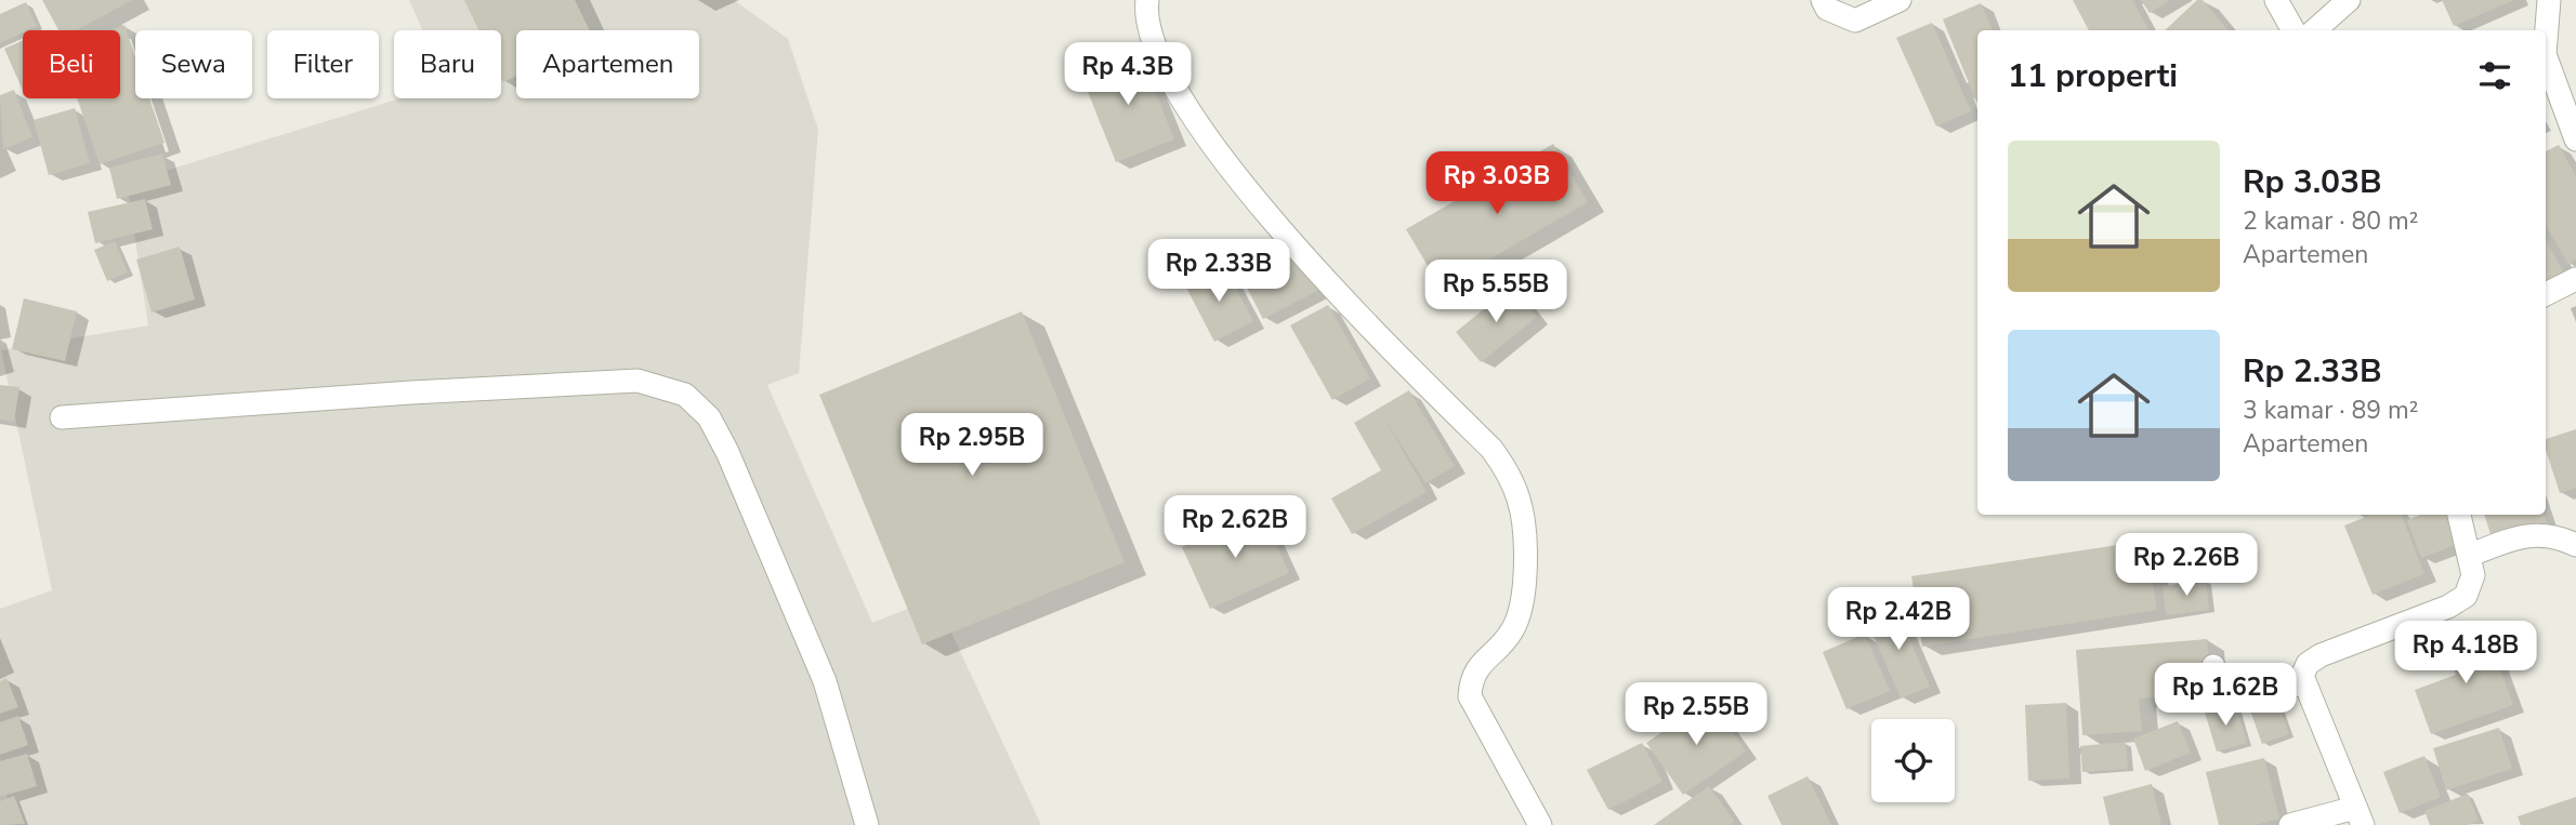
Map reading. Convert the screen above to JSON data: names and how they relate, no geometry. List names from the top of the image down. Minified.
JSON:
{"page":{"chip":["Beli","Sewa","Filter","Baru","Apartemen"],"heading":"11 properti","price":["Rp 4.3B","Rp 3.03B","Rp 2.33B","Rp 5.55B","Rp 2.95B","Rp 2.62B","Rp 2.26B","Rp 2.42B","Rp 4.18B","Rp 1.62B","Rp 2.55B"],"list":[{"name":"Rp 3.03B","note":"2 kamar · 80 m² · Apartemen"},{"name":"Rp 2.33B","note":"3 kamar · 89 m² · Apartemen"}]}}
